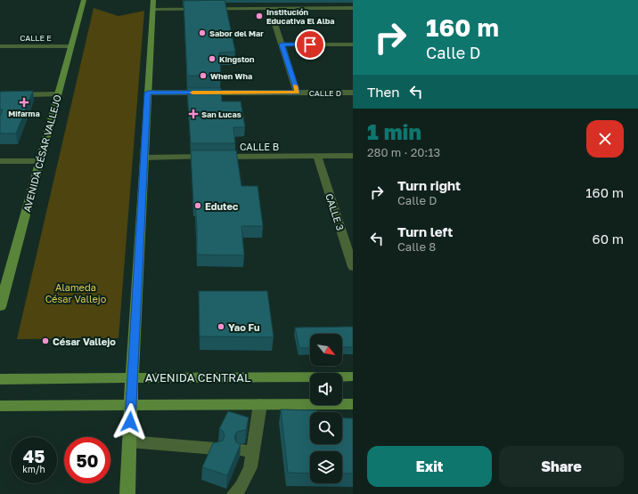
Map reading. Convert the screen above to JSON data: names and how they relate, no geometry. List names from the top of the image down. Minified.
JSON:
{"streets":{"main road":["AVENIDA CÉSAR VALLEJO","AVENIDA CENTRAL"],"street":["CALLE E","CALLE D","CALLE B","CALLE 3"]},"crossings":[["CALLE E","AVENIDA CÉSAR VALLEJO"],["CALLE B","CALLE 3"]],"parks":["Alameda César Vallejo"],"places":{"other":["Institución Educativa El Alba","Sabor del Mar","Kingston","When Wha","Edutec","Yao Fu","César Vallejo"],"health":["Mifarma","San Lucas"]},"north":"bottom right","page":{"turn":["160 m","Calle D"],"then":"Then","heading":["1 min","280 m · 20:13"],"list":[{"name":"Turn right","note":"Calle D","value":"160 m"},{"name":"Turn left","note":"Calle 8","value":"60 m"}],"speed":"45 km/h","limit":"50","buttons":["Exit","Share"]}}
